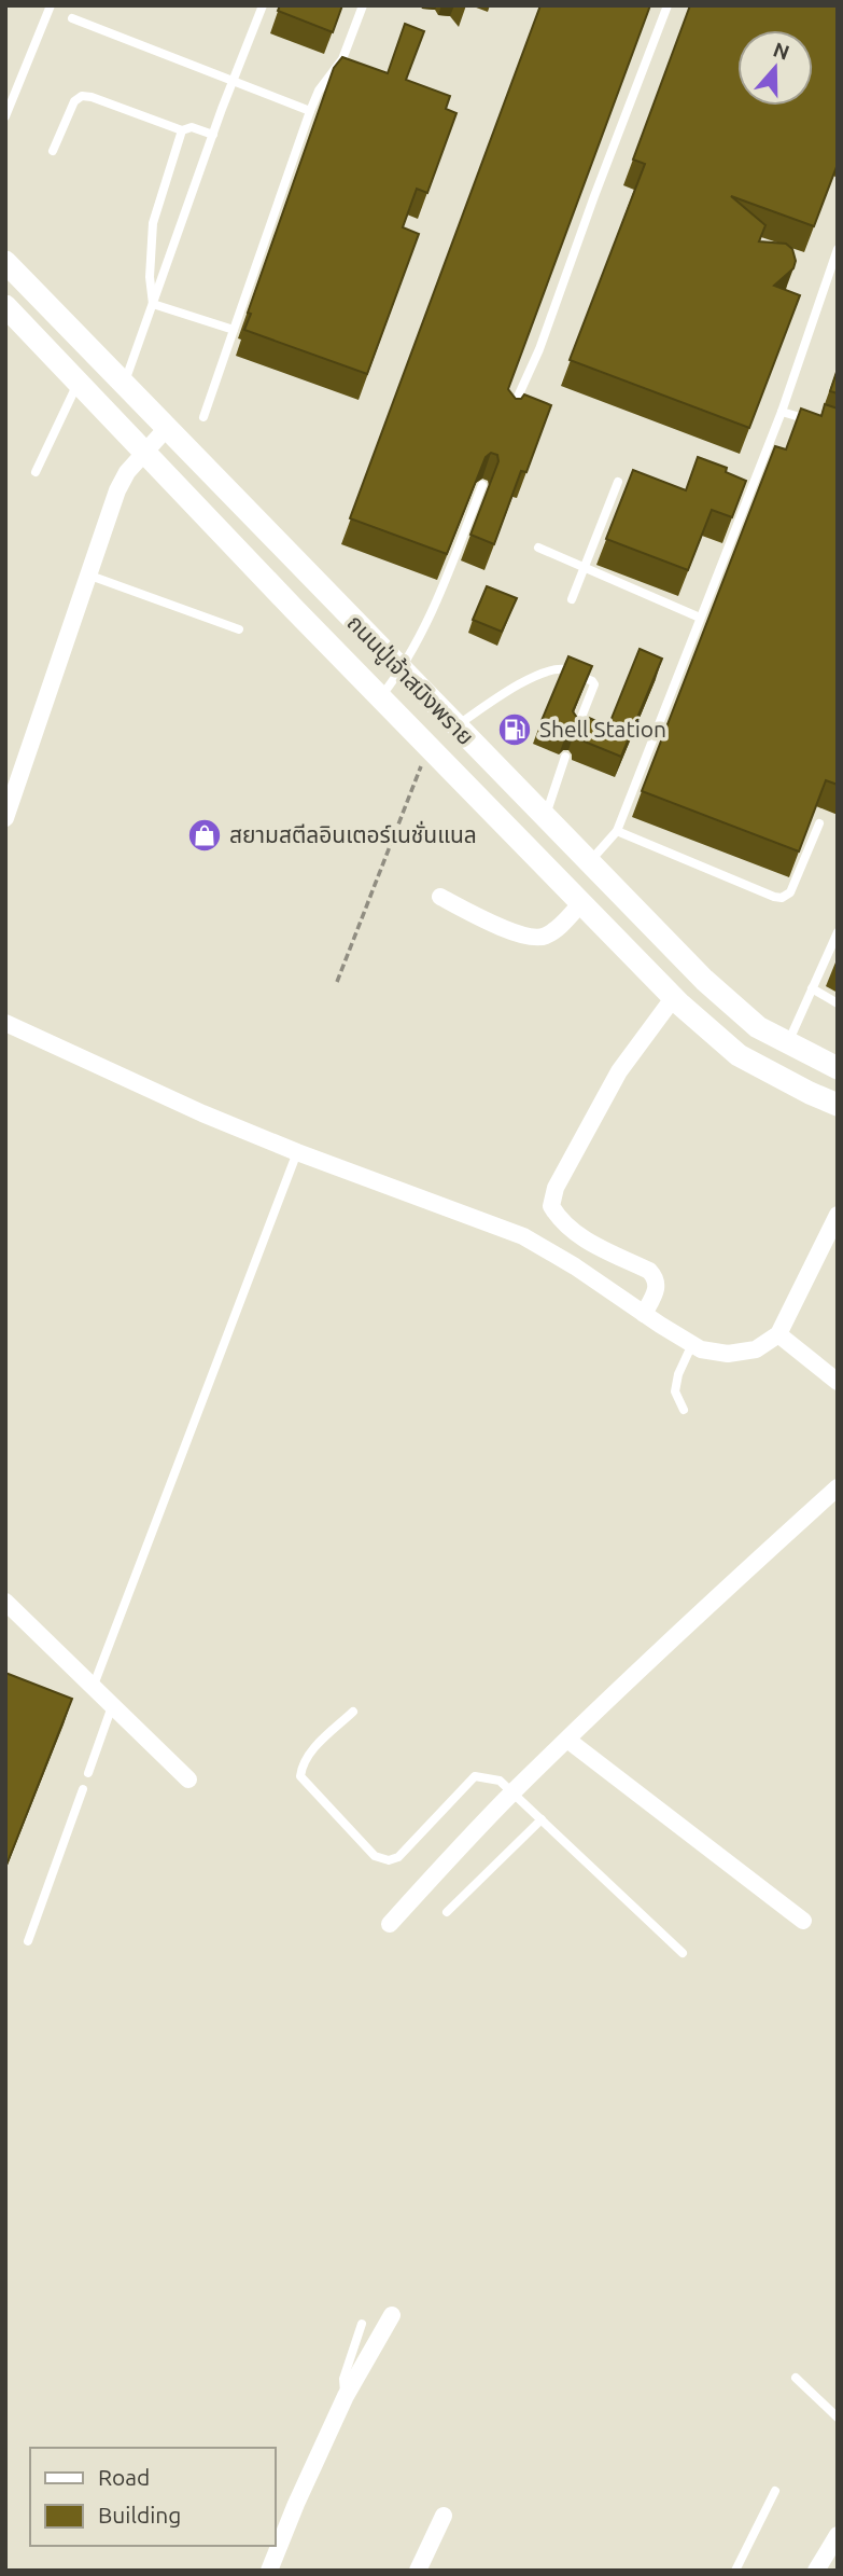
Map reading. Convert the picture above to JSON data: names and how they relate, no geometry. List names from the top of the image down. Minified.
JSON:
{"streets":{"main road":["ถนนปู่เจ้าสมิงพราย"]},"places":{"fuel station":["Shell Station"],"shop":["สยามสตีลอินเตอร์เนชั่นแนล"]},"legend":["Road","Building"],"north":"top"}
